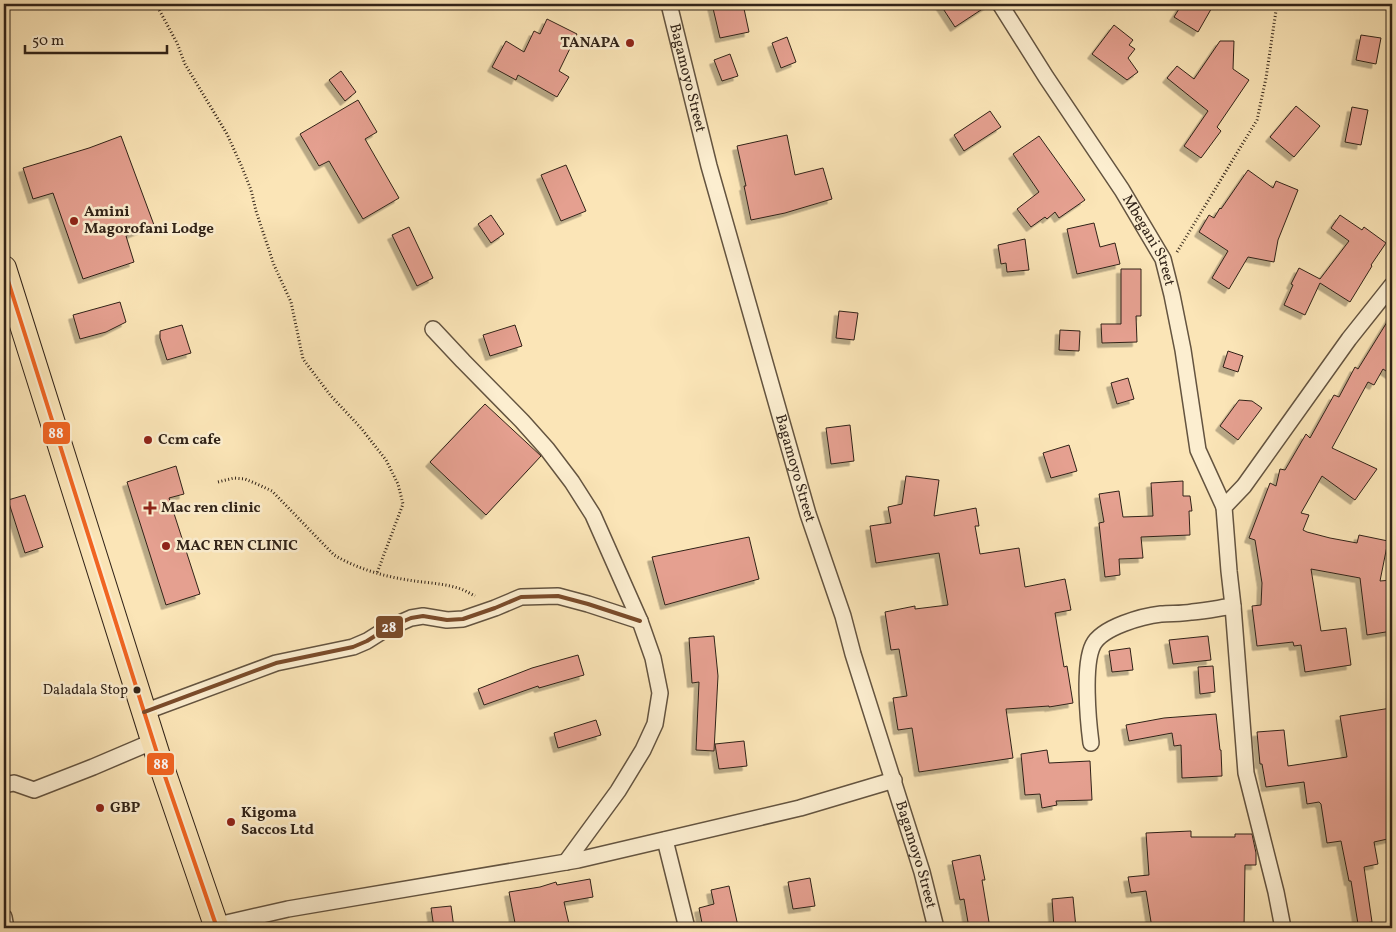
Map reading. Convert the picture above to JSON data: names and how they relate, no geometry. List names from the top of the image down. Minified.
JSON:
{"streets":{"street":["Bagamoyo Street","Mbegani Street"]},"places":{"other":["TANAPA","Amini Magorofani Lodge","Ccm cafe","MAC REN CLINIC","Daladala Stop","GBP","Kigoma Saccos Ltd"],"health":["Mac ren clinic"]},"lines":["transit line 88","transit line 28"],"scale_bar":"50 m"}
